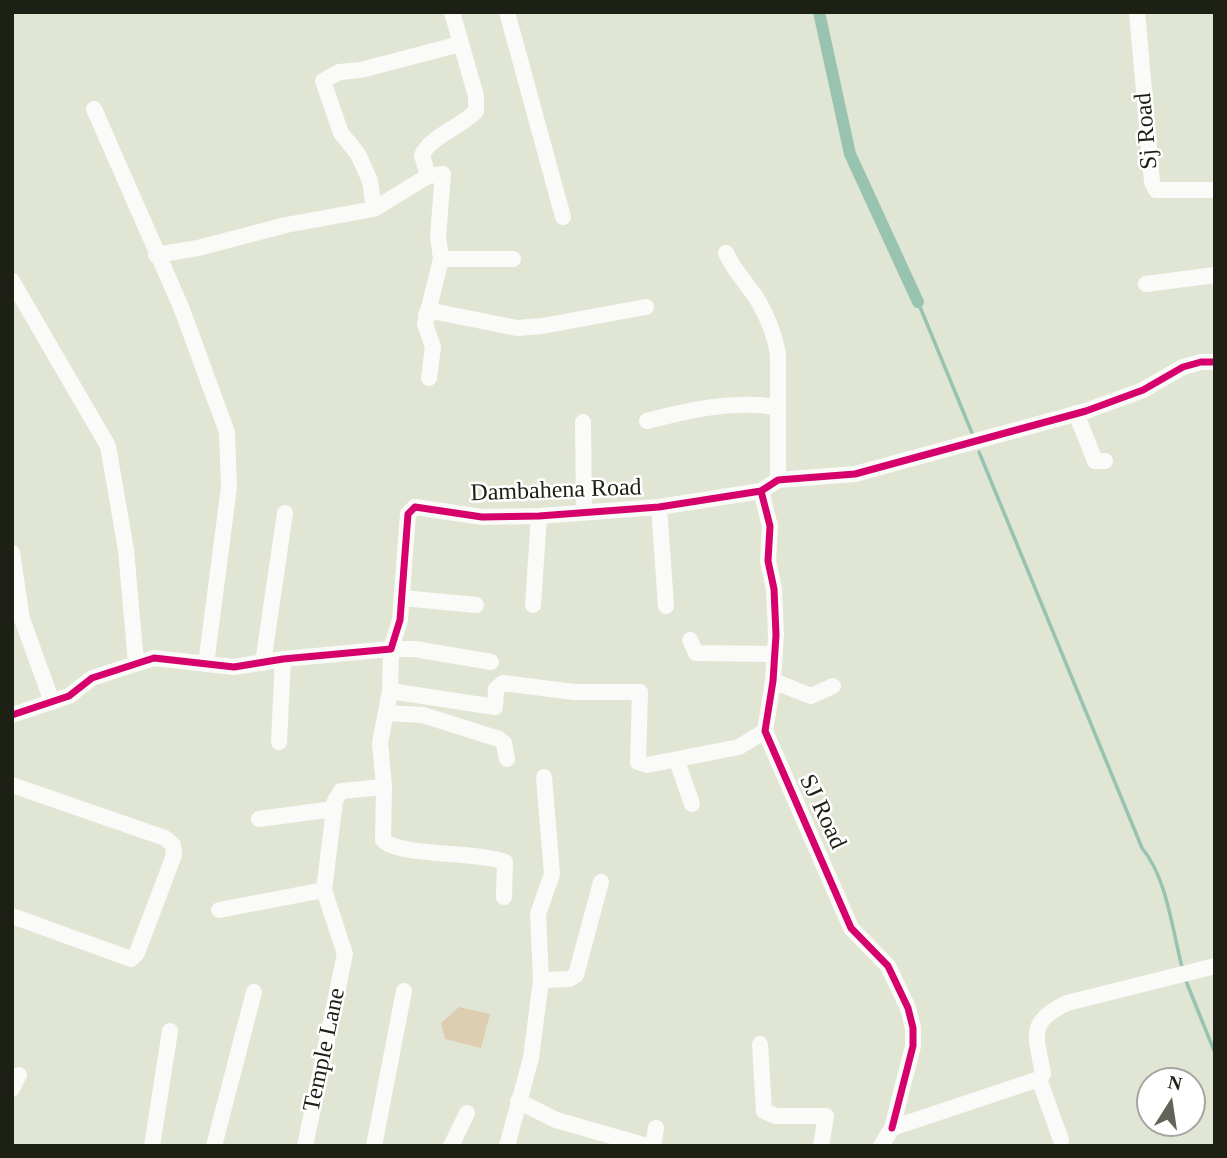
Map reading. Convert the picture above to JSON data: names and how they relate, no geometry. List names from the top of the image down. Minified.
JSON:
{"streets":{"street":["Sj Road","Dambahena Road","SJ Road","Temple Lane"]},"north":"top"}
